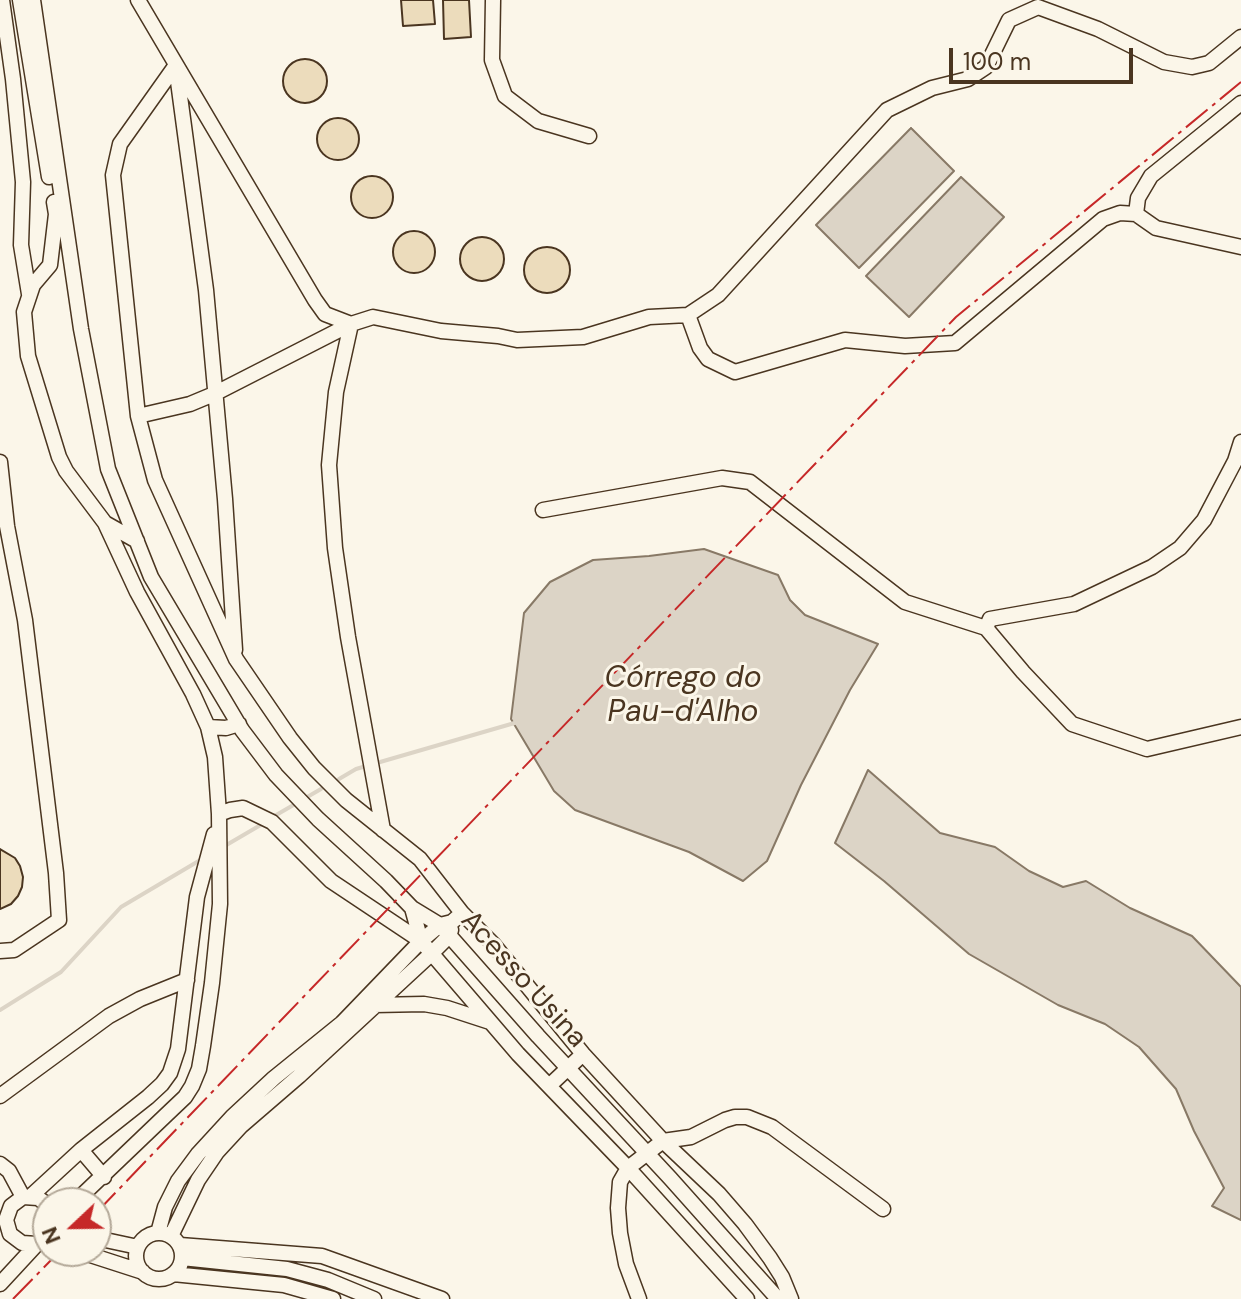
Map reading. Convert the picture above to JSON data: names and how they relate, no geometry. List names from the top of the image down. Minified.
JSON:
{"streets":{"street":["Acesso Usina"]},"water":["Córrego do Pau-d'Alho"],"scale_bar":"100 m","north":"left"}
